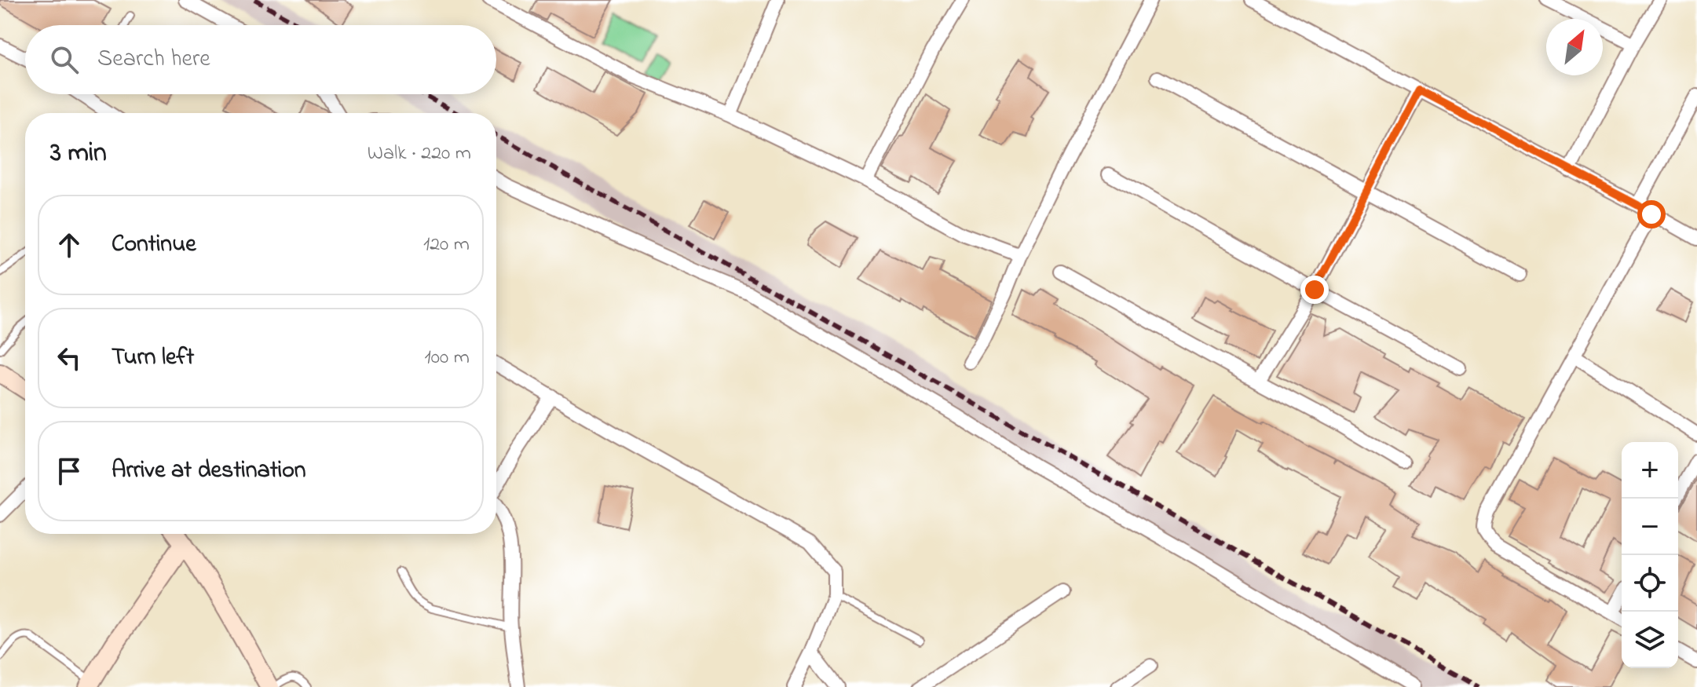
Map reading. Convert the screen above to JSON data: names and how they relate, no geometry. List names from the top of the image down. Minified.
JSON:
{"north":"top right","page":{"search":"Search here","heading":["3 min","Walk · 220 m"],"list":[["Continue","120 m"],["Turn left","100 m"],"Arrive at destination"],"map_buttons":["+","−"]}}
